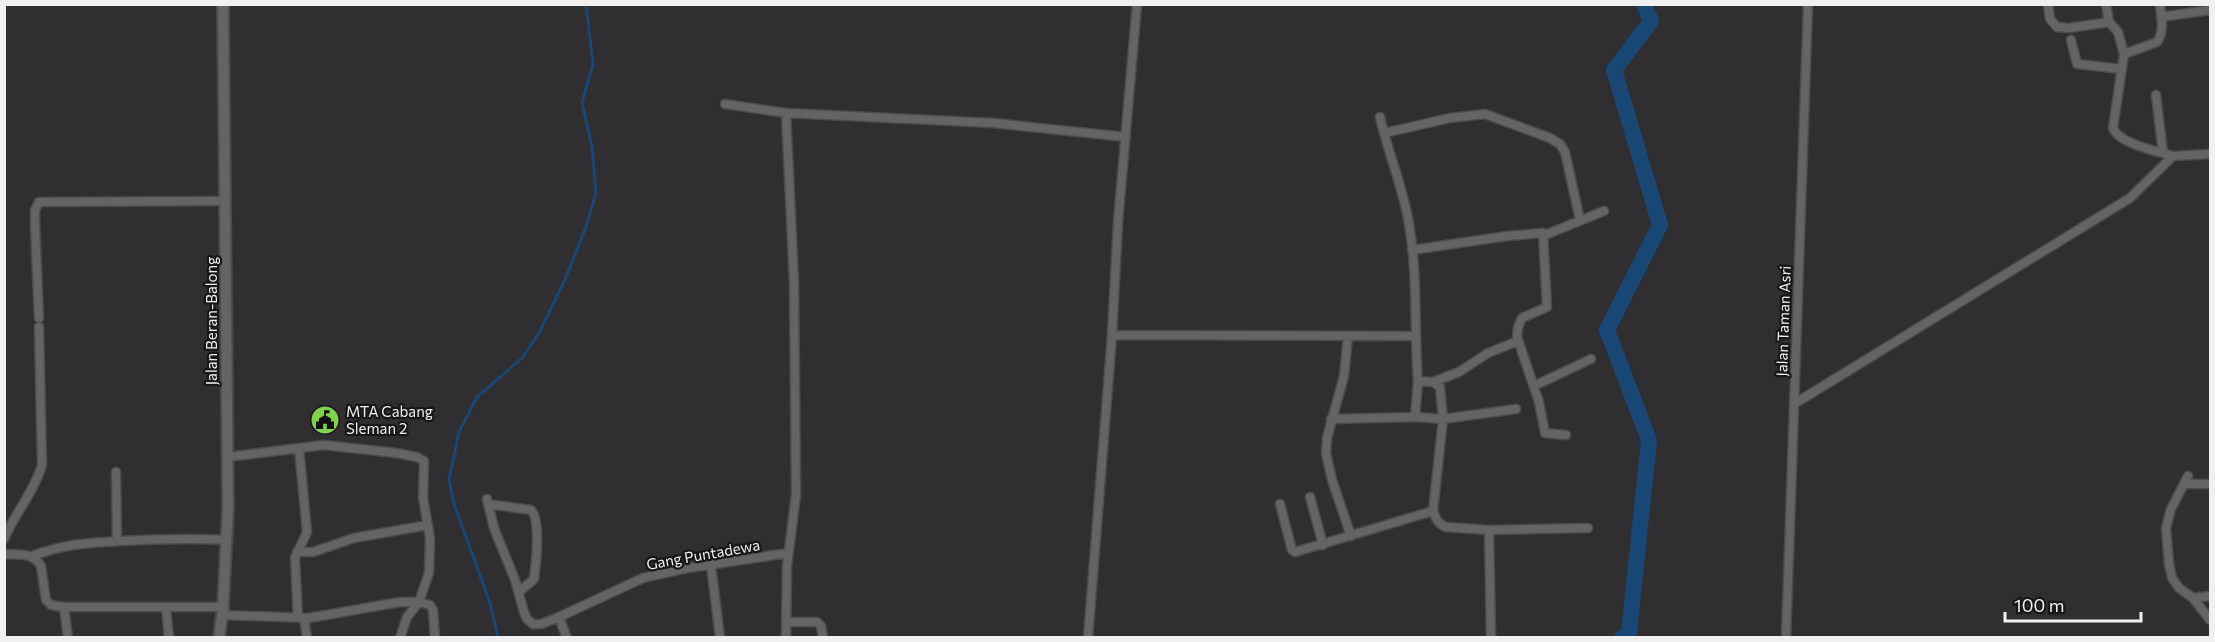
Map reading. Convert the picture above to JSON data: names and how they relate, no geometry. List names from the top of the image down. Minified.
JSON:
{"streets":{"main road":["Jalan Beran-Balong"],"street":["Jalan Taman Asri","Gang Puntadewa"]},"places":{"public building":["MTA Cabang Sleman 2"]},"scale_bar":"100 m"}
